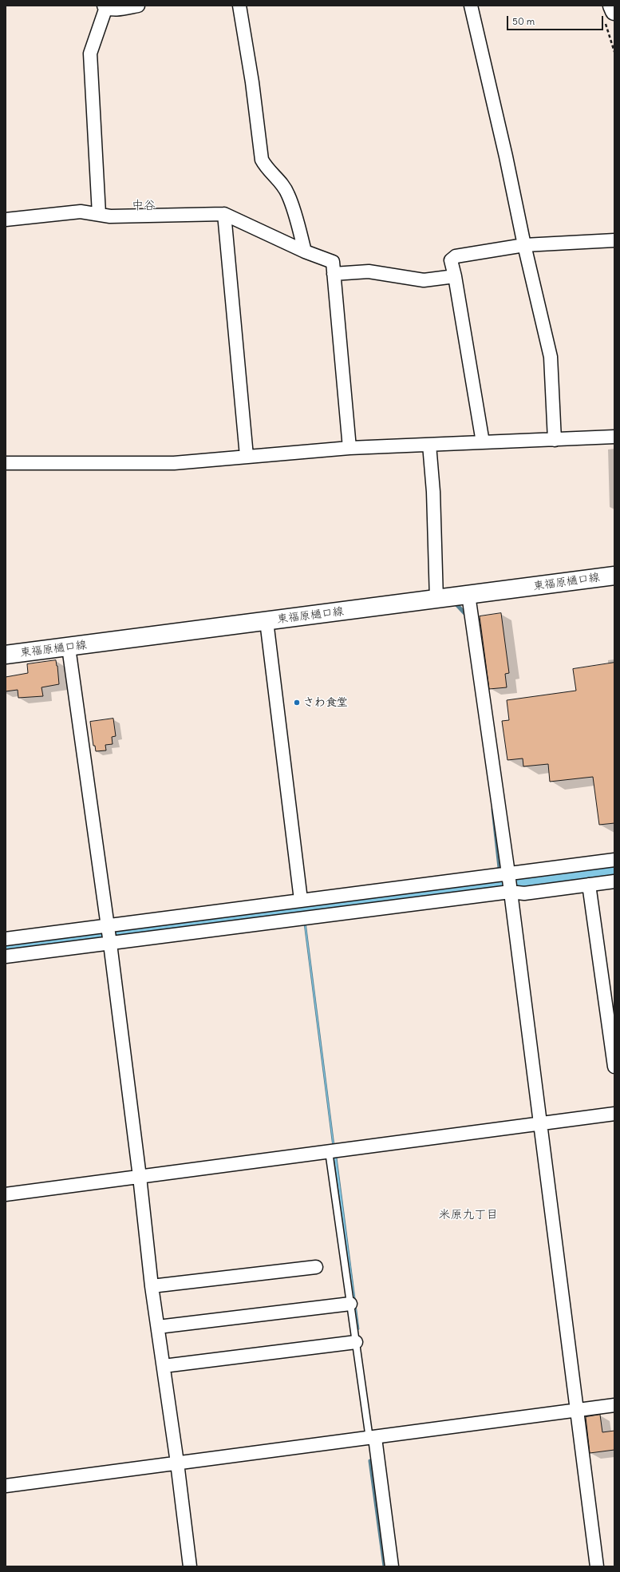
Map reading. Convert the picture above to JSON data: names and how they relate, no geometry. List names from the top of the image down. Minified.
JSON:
{"streets":{"main road":["東福原樋口線"]},"districts":["中谷","米原九丁目"],"places":["さわ食堂"],"scale_bar":"50 m"}
